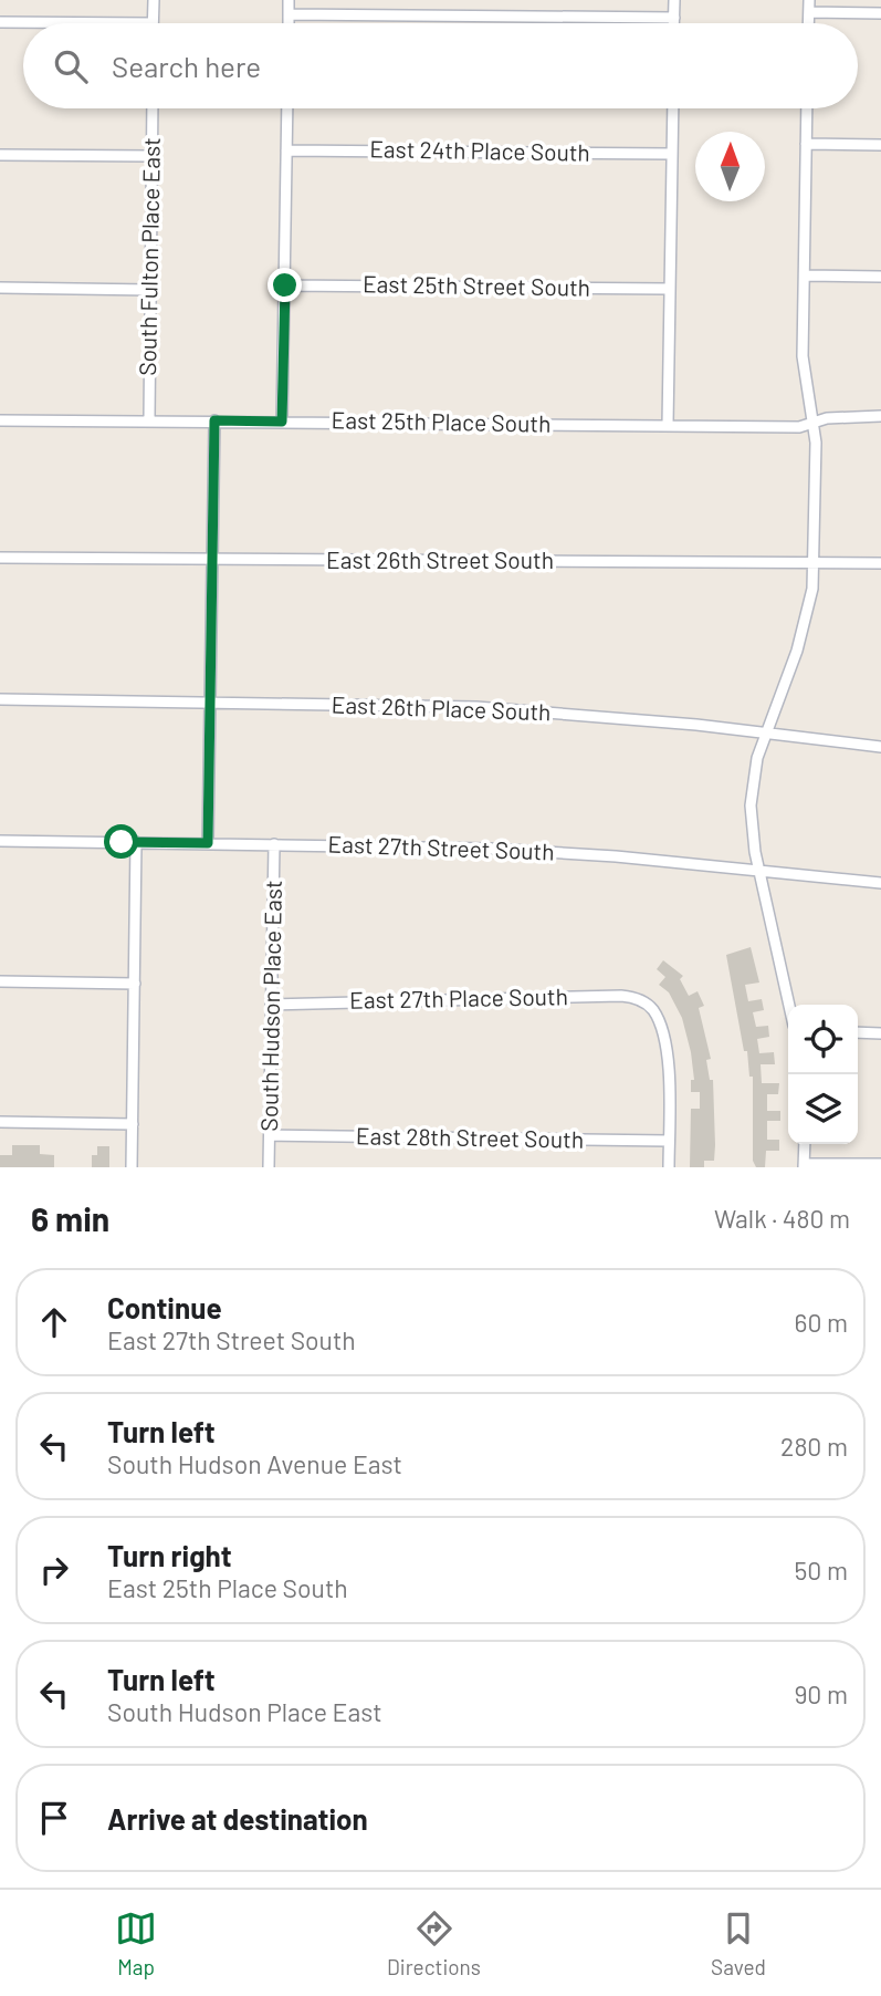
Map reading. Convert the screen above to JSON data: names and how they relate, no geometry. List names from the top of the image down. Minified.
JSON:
{"streets":{"street":["East 24th Place South","South Fulton Place East","East 25th Street South","East 25th Place South","East 26th Street South","East 26th Place South","East 27th Street South","East 27th Place South","South Hudson Place East","East 28th Street South"]},"crossings":[["South Fulton Place East","East 25th Place South"],["East 27th Street South","South Hudson Place East"],["East 27th Place South","South Hudson Place East"],["East 27th Place South","East 28th Street South"],["South Hudson Place East","East 28th Street South"]],"north":"top","page":{"search":"Search here","heading":["6 min","Walk · 480 m"],"list":[["Continue","East 27th Street South","60 m"],["Turn left","South Hudson Avenue East","280 m"],["Turn right","East 25th Place South","50 m"],["Turn left","South Hudson Place East","90 m"],"Arrive at destination"],"nav":["Map","Directions","Saved"]}}
